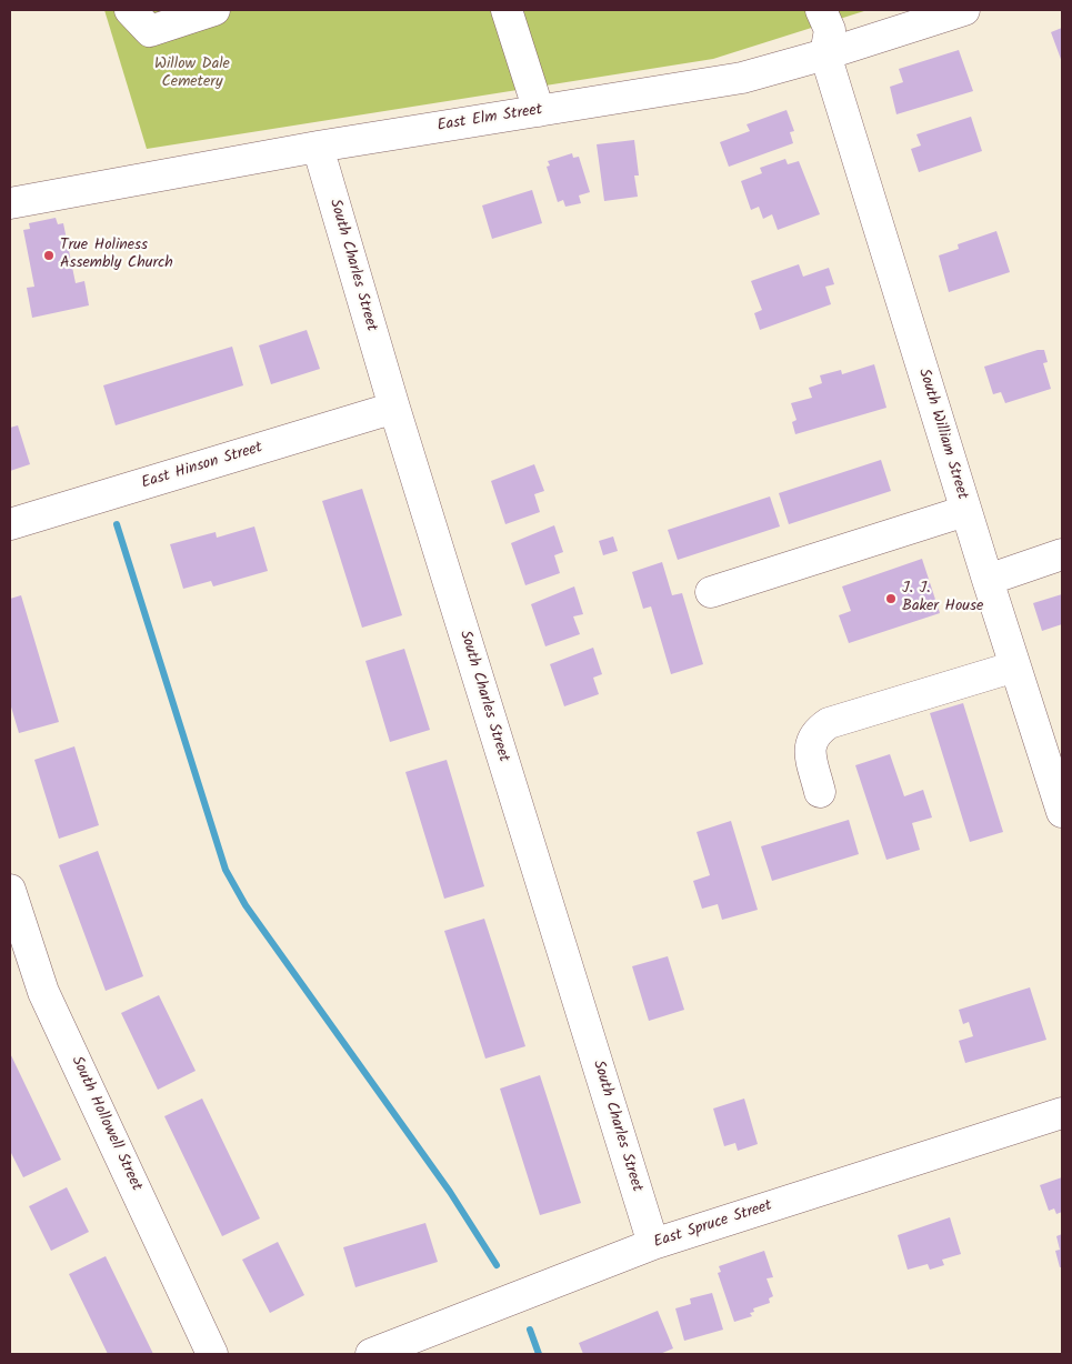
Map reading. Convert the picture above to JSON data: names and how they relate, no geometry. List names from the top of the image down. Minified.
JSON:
{"streets":{"street":["East Elm Street","South Charles Street","South William Street","East Hinson Street","South Hollowell Street","East Spruce Street"]},"crossings":[["East Elm Street","South Charles Street"],["East Elm Street","South William Street"],["South Charles Street","East Hinson Street"],["South Charles Street","East Spruce Street"]],"parks":["Willow Dale Cemetery"],"places":["True Holiness Assembly Church","J. J. Baker House"]}
